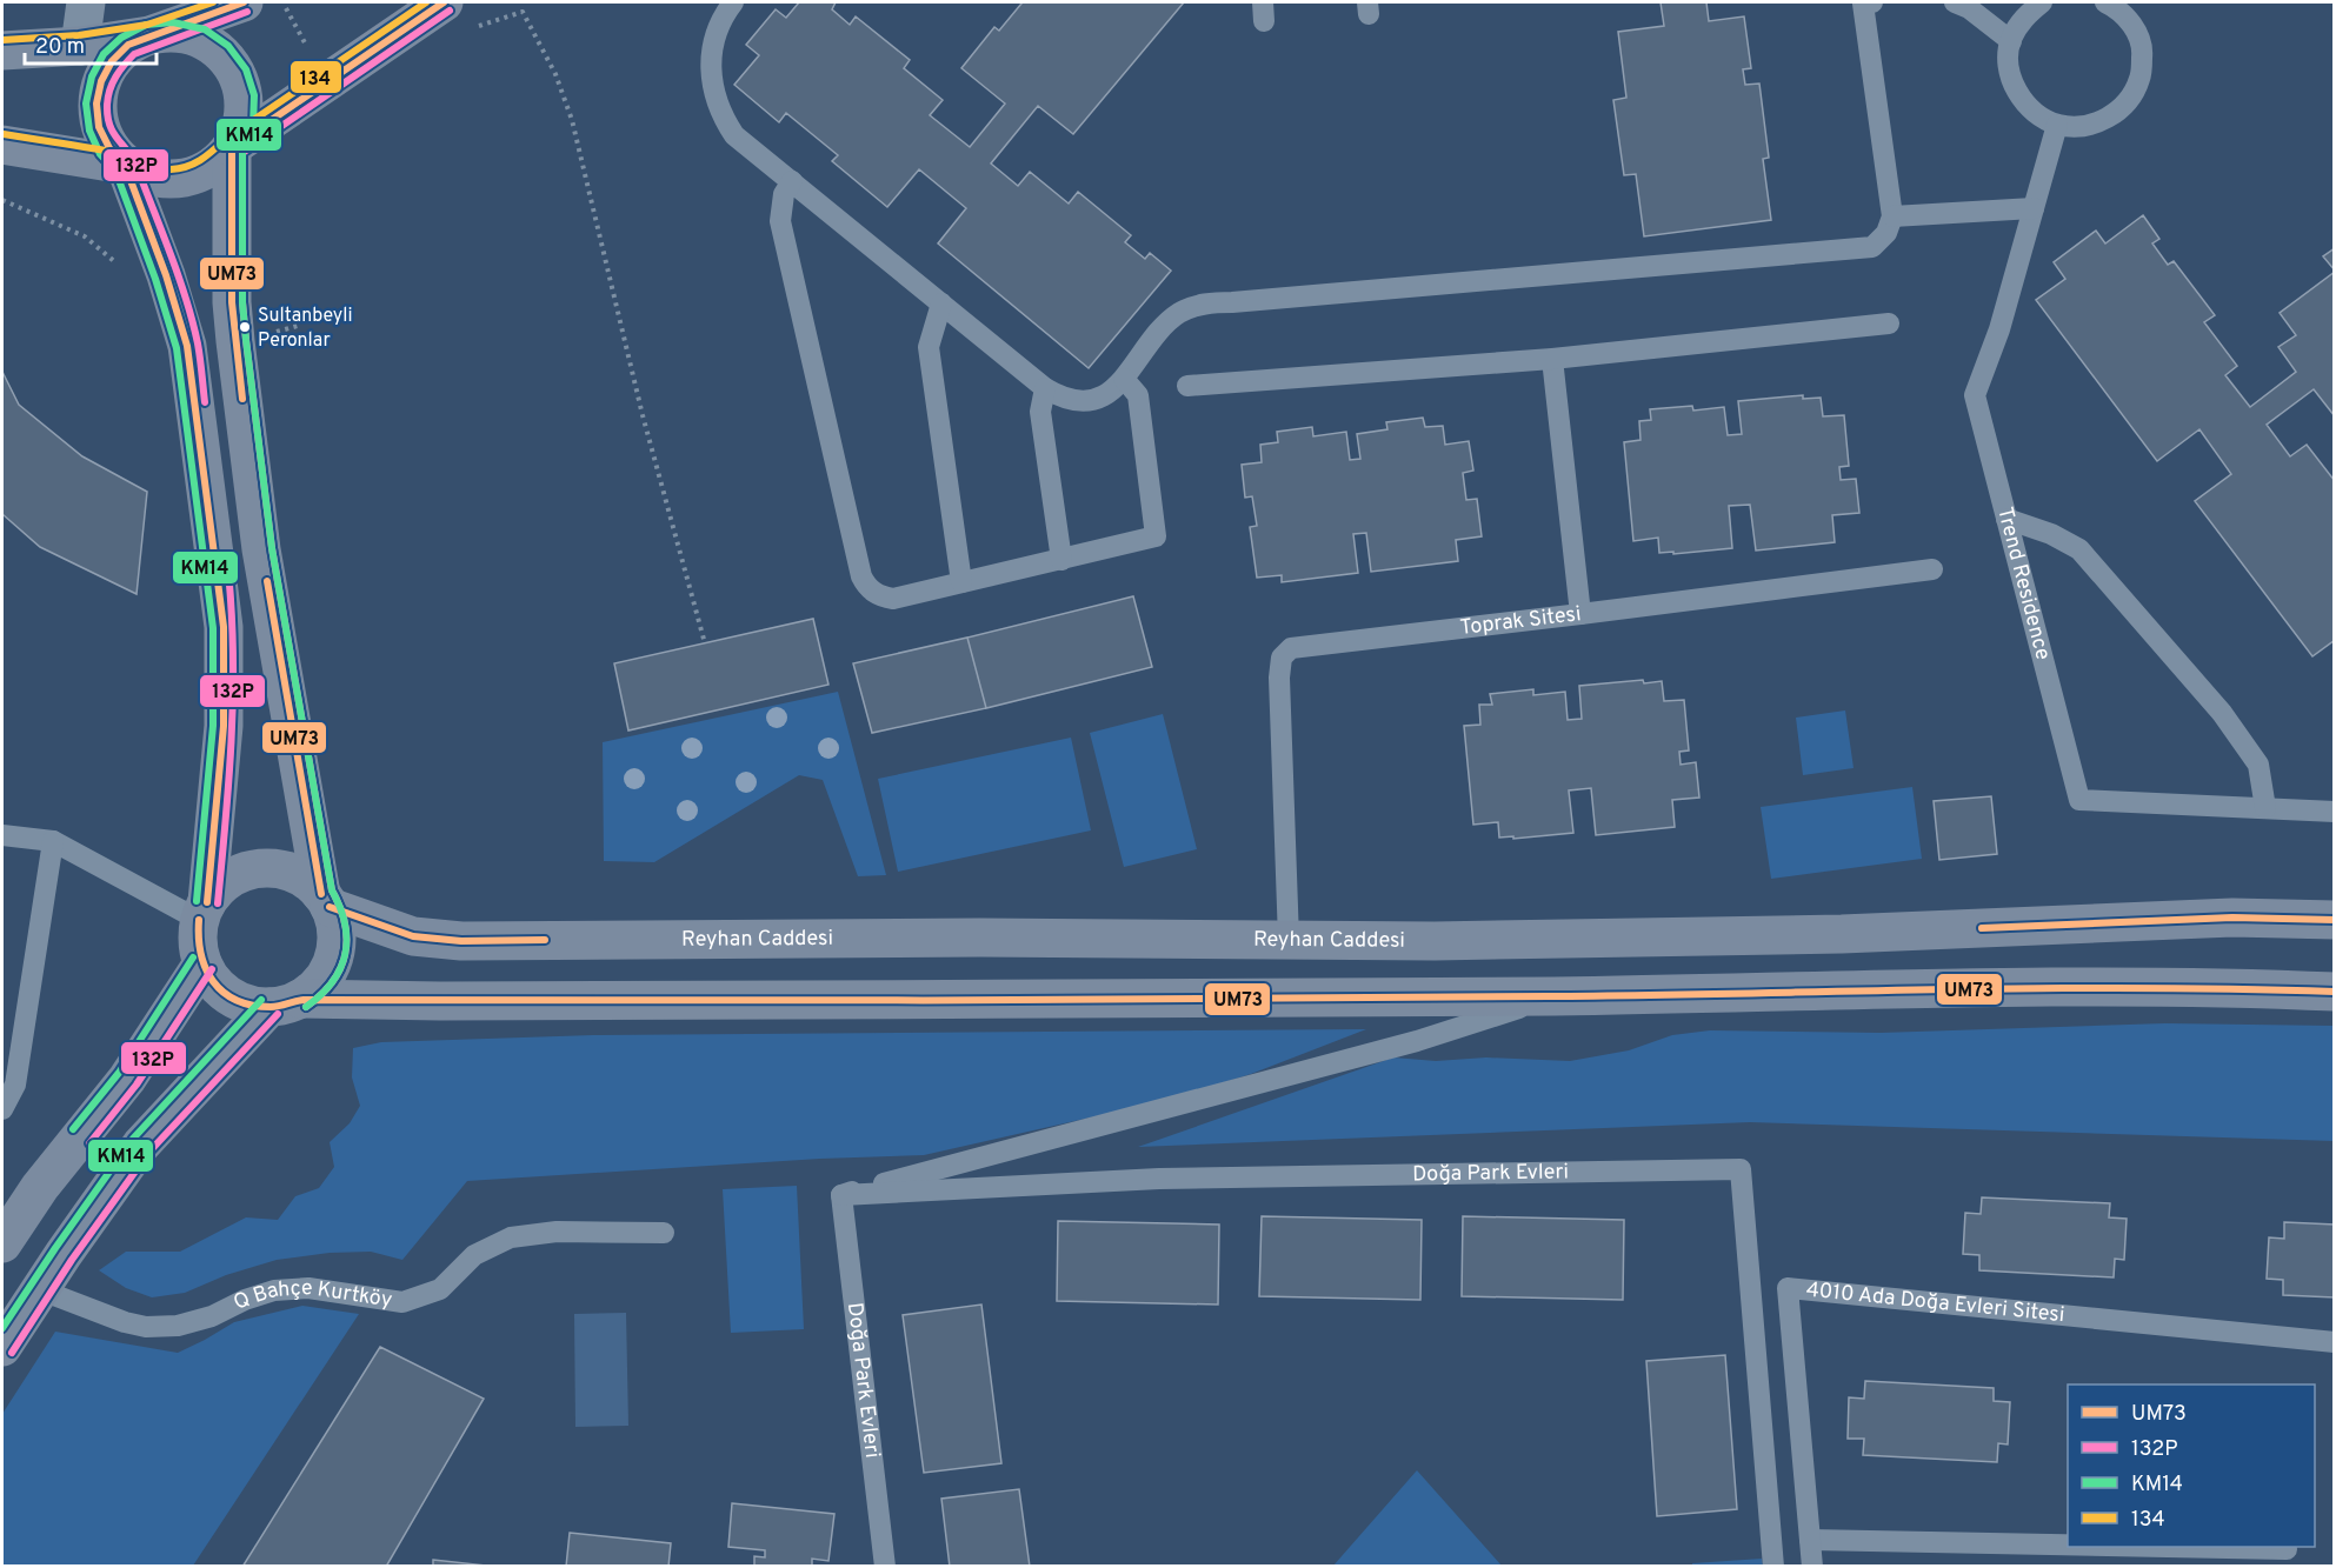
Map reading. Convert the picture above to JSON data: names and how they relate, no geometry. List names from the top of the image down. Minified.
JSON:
{"streets":{"main road":["Reyhan Caddesi"],"lane":["Trend Residence","Toprak Sitesi","Doğa Park Evleri","4010 Ada Doğa Evleri Sitesi","Q Bahçe Kurtköy"]},"crossings":[["Toprak Sitesi","Reyhan Caddesi"]],"places":["Sultanbeyli Peronlar"],"lines":["transit line UM73","transit line 134","transit line 132P","transit line KM14"],"legend":["UM73","132P","KM14","134"],"scale_bar":"20 m"}
